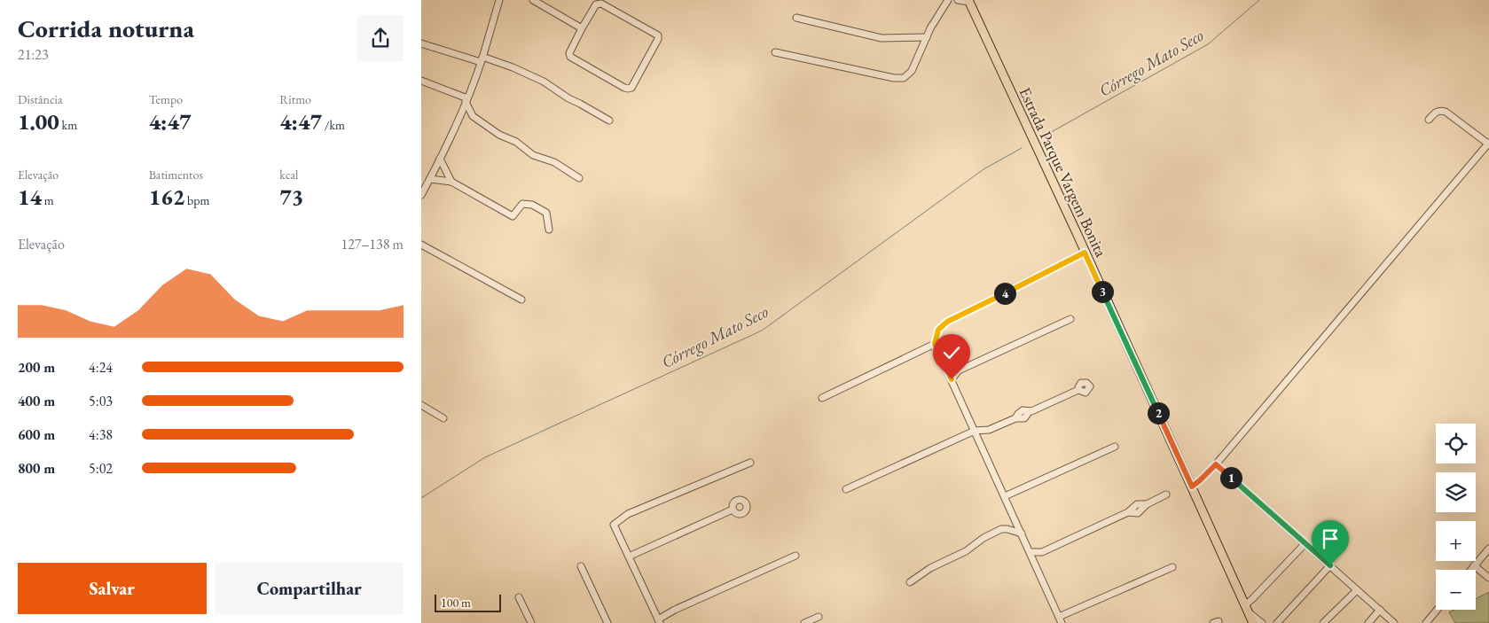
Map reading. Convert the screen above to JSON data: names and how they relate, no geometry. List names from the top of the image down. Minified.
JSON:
{"streets":{"main road":["Estrada Parque Vargem Bonita"]},"water":["Córrego Mato Seco"],"scale_bar":"100 m","page":{"heading":["Corrida noturna","21:23"],"stats":[["Distância","1.00 km"],["Tempo","4:47"],["Ritmo","4:47 /km"],["Elevação","14 m"],["Batimentos","162 bpm"],["kcal","73"]],"chart":["Elevação","127–138 m"],"pins":["3","4","2","1"],"list":[{"name":"200 m","note":"4:24"},{"name":"400 m","note":"5:03"},{"name":"600 m","note":"4:38"},{"name":"800 m","note":"5:02"}],"map_buttons":["+","−"],"buttons":["Salvar","Compartilhar"],"scale":"100 m"}}
